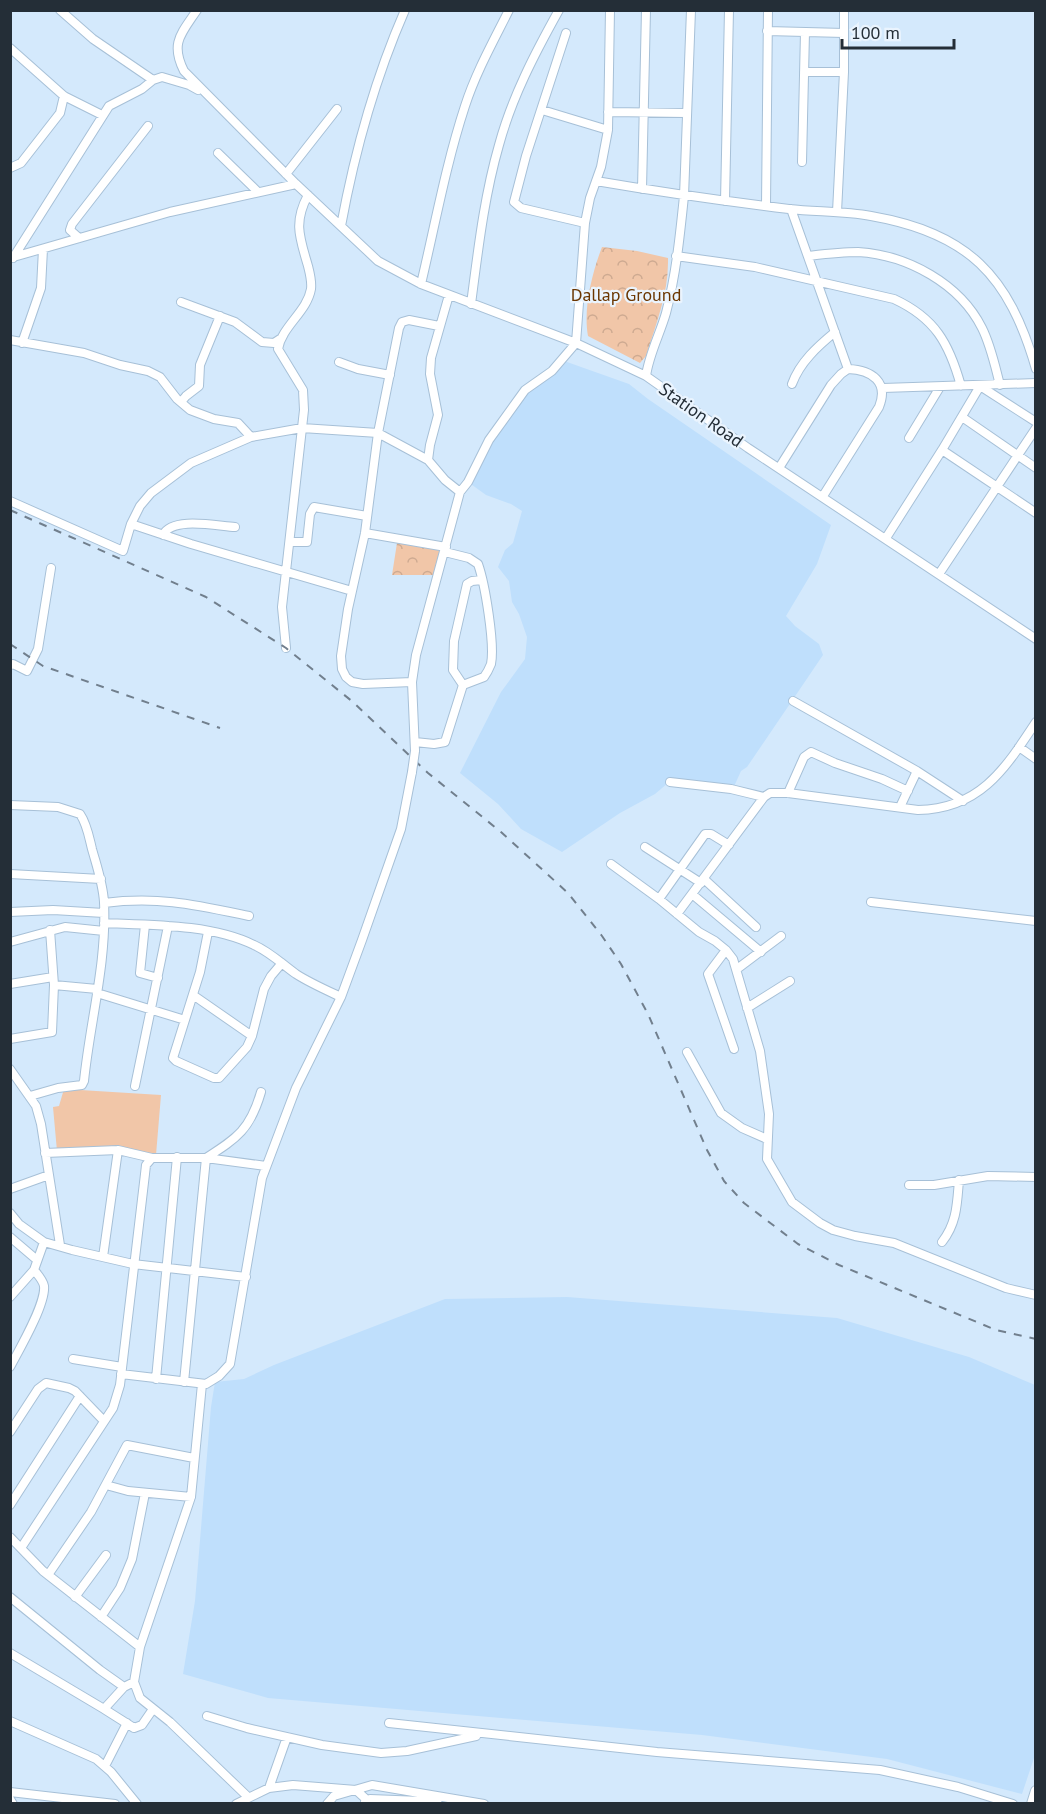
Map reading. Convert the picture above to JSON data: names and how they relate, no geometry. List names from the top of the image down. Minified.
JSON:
{"streets":{"street":["Station Road"]},"parks":["Dallap Ground"],"scale_bar":"100 m"}
